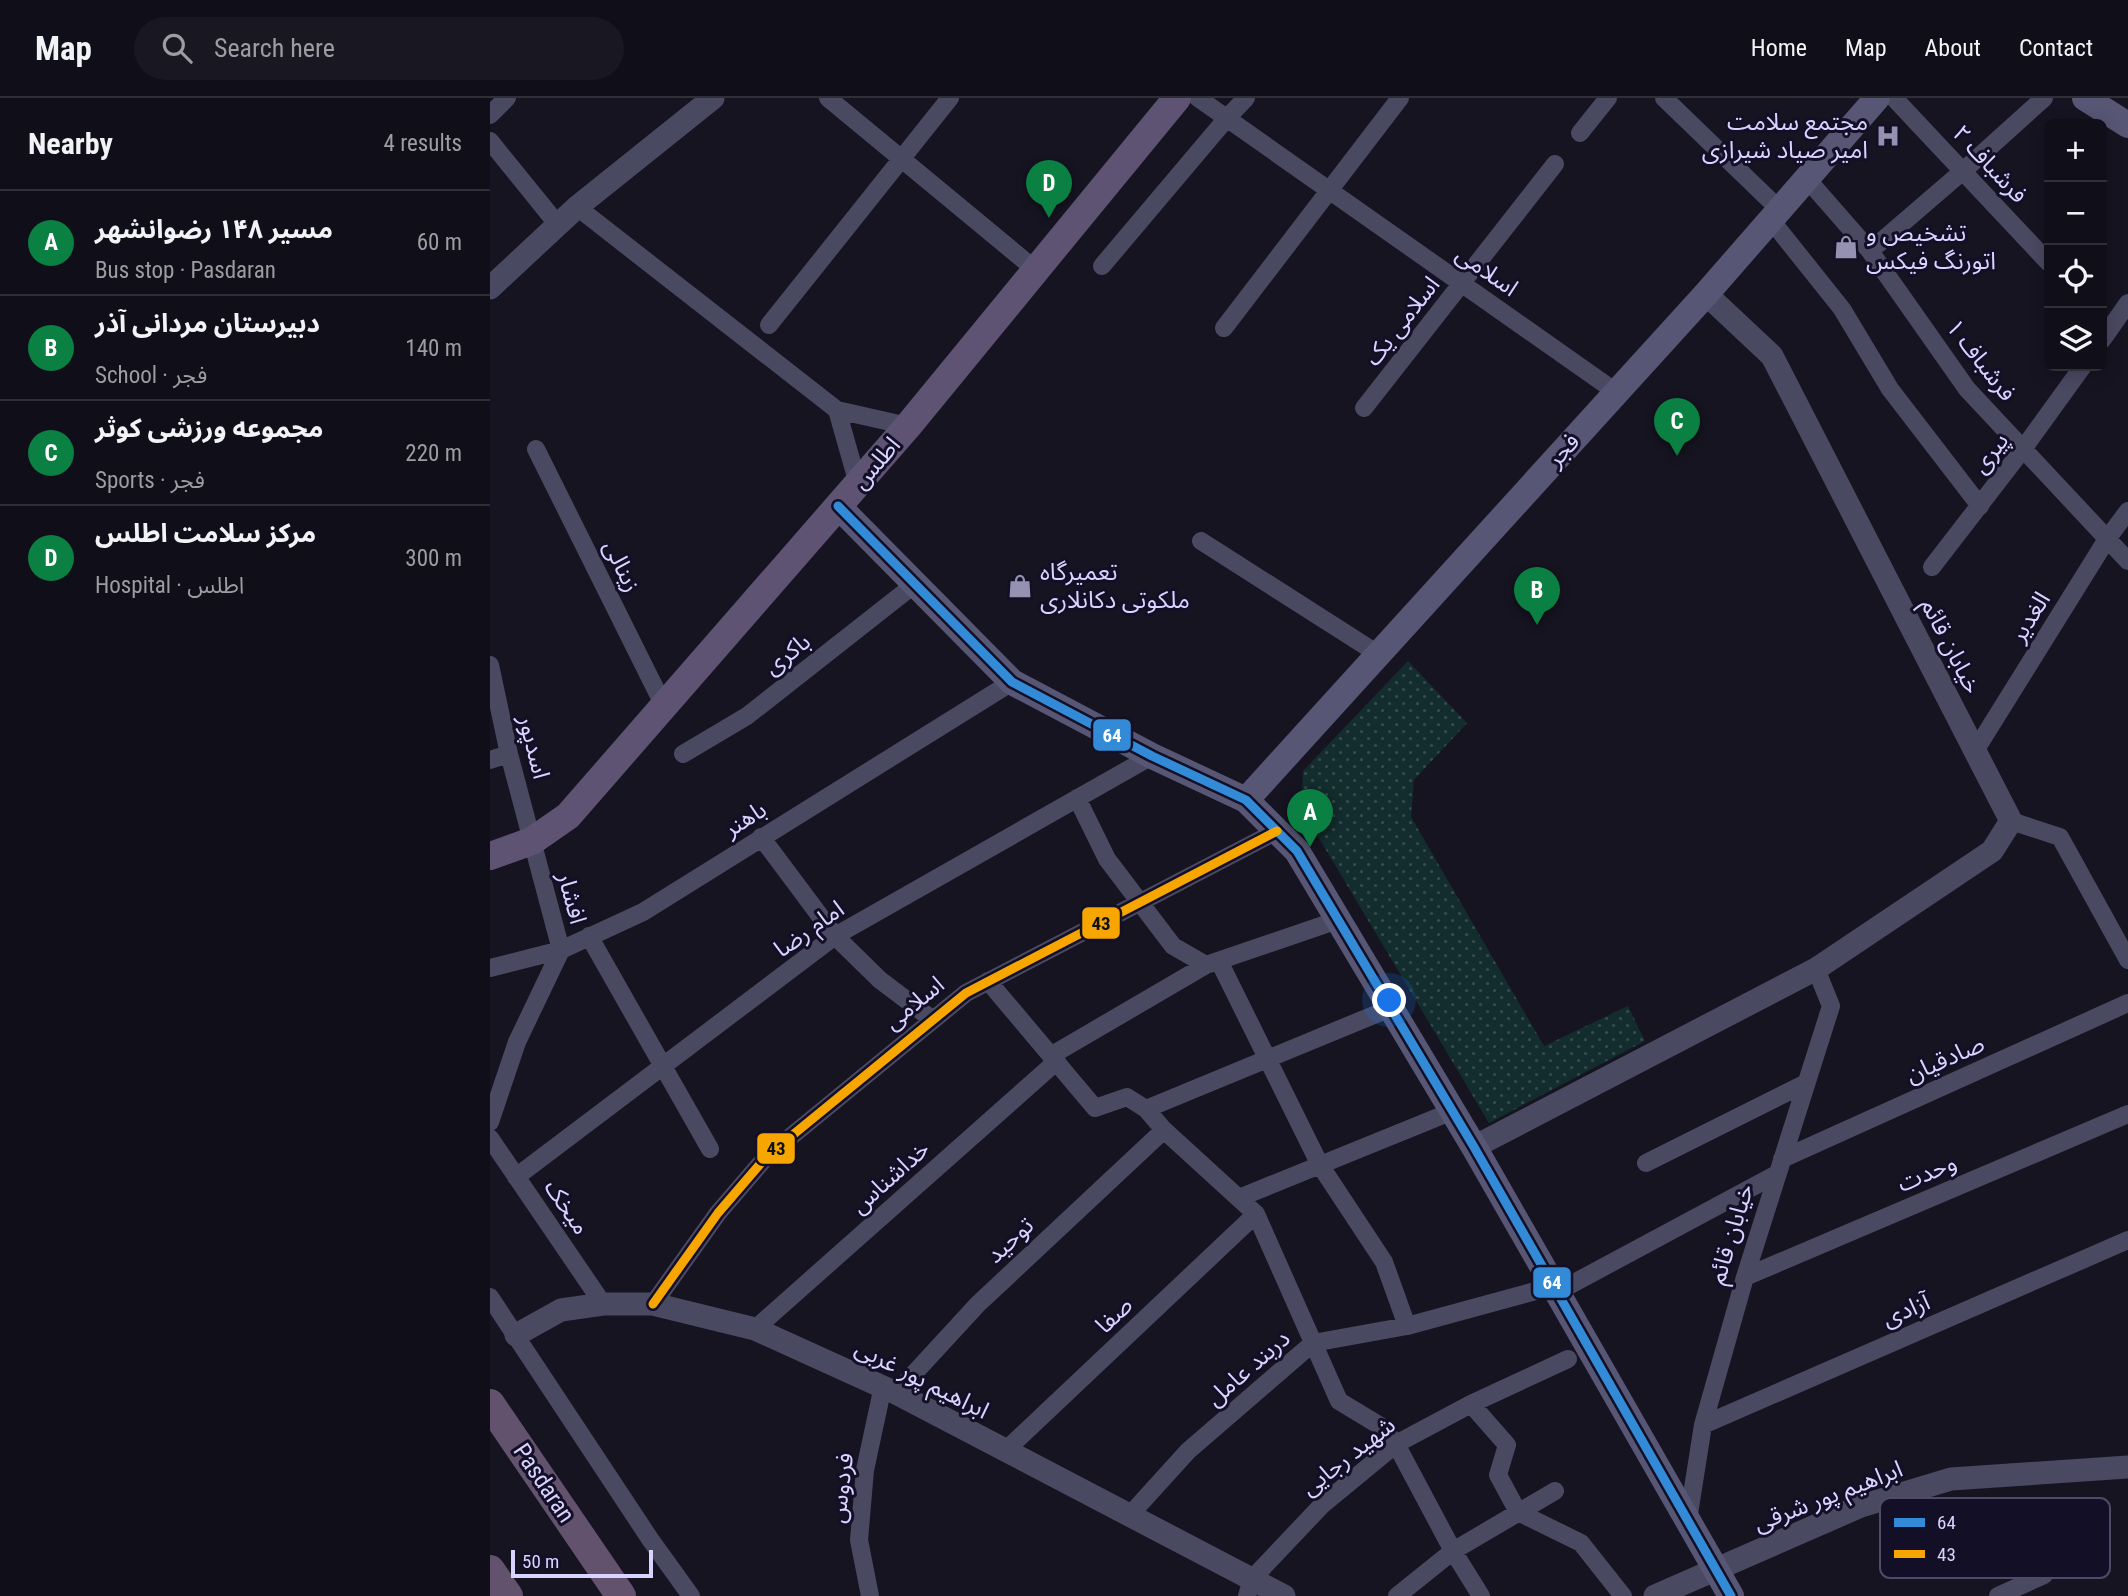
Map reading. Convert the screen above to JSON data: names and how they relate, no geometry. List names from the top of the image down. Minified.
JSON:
{"streets":{"highway":["Pasdaran"],"main road":["فجر","اطلس"],"street":["فرشباف ۲","اسلامی","اسلامی یک","فرشباف ۱","پیری","زینالی","الغدیر","خیابان قائم","باکری","اسدپور","باهنر","افشار","امام رضا","صادقیان","وحدت","خداشناس","میخک","توحید","آزادی","صفا","دربند عامل","ابراهیم پور غربی","شهید رجایی","فردوس","ابراهیم پور شرقی"]},"crossings":[["اسلامی","اسلامی یک"],["اسلامی","فجر"],["اسلامی","ابراهیم پور غربی"],["فرشباف ۱","فجر"],["فرشباف ۱","پیری"],["فرشباف ۱","الغدیر"],["فجر","خیابان قائم"],["اطلس","زینالی"],["اطلس","اسدپور"],["اطلس","افشار"],["الغدیر","خیابان قائم"],["خیابان قائم","صادقیان"],["خیابان قائم","وحدت"],["خیابان قائم","آزادی"],["اسدپور","افشار"],["باهنر","افشار"],["امام رضا","میخک"],["صادقیان","دربند عامل"],["خداشناس","ابراهیم پور غربی"],["میخک","ابراهیم پور غربی"],["توحید","ابراهیم پور غربی"],["توحید","فردوس"],["صفا","ابراهیم پور غربی"],["دربند عامل","ابراهیم پور غربی"],["ابراهیم پور غربی","شهید رجایی"],["ابراهیم پور غربی","فردوس"]],"places":{"hospital":["مجتمع سلامت امیر صیاد شیرازی"],"shop":["تشخیص و اتورنگ فیکس","تعمیرگاه ملکوتی دکانلاری"]},"lines":["transit line 64","transit line 43"],"legend":["64","43"],"scale_bar":"50 m","page":{"header":"Map","search":"Search here","nav":["Home","Map","About","Contact"],"heading":["Nearby","4 results"],"map_buttons":["+","−"],"pins":["D","C","B","A"],"list":[{"mark":"A","name":"مسیر ۱۴۸ رضوانشهر","note":"Bus stop · Pasdaran","value":"60 m"},{"mark":"B","name":"دبیرستان مردانی آذر","note":"School · فجر","value":"140 m"},{"mark":"C","name":"مجموعه ورزشی کوثر","note":"Sports · فجر","value":"220 m"},{"mark":"D","name":"مرکز سلامت اطلس","note":"Hospital · اطلس","value":"300 m"}],"scale":"50 m"}}
